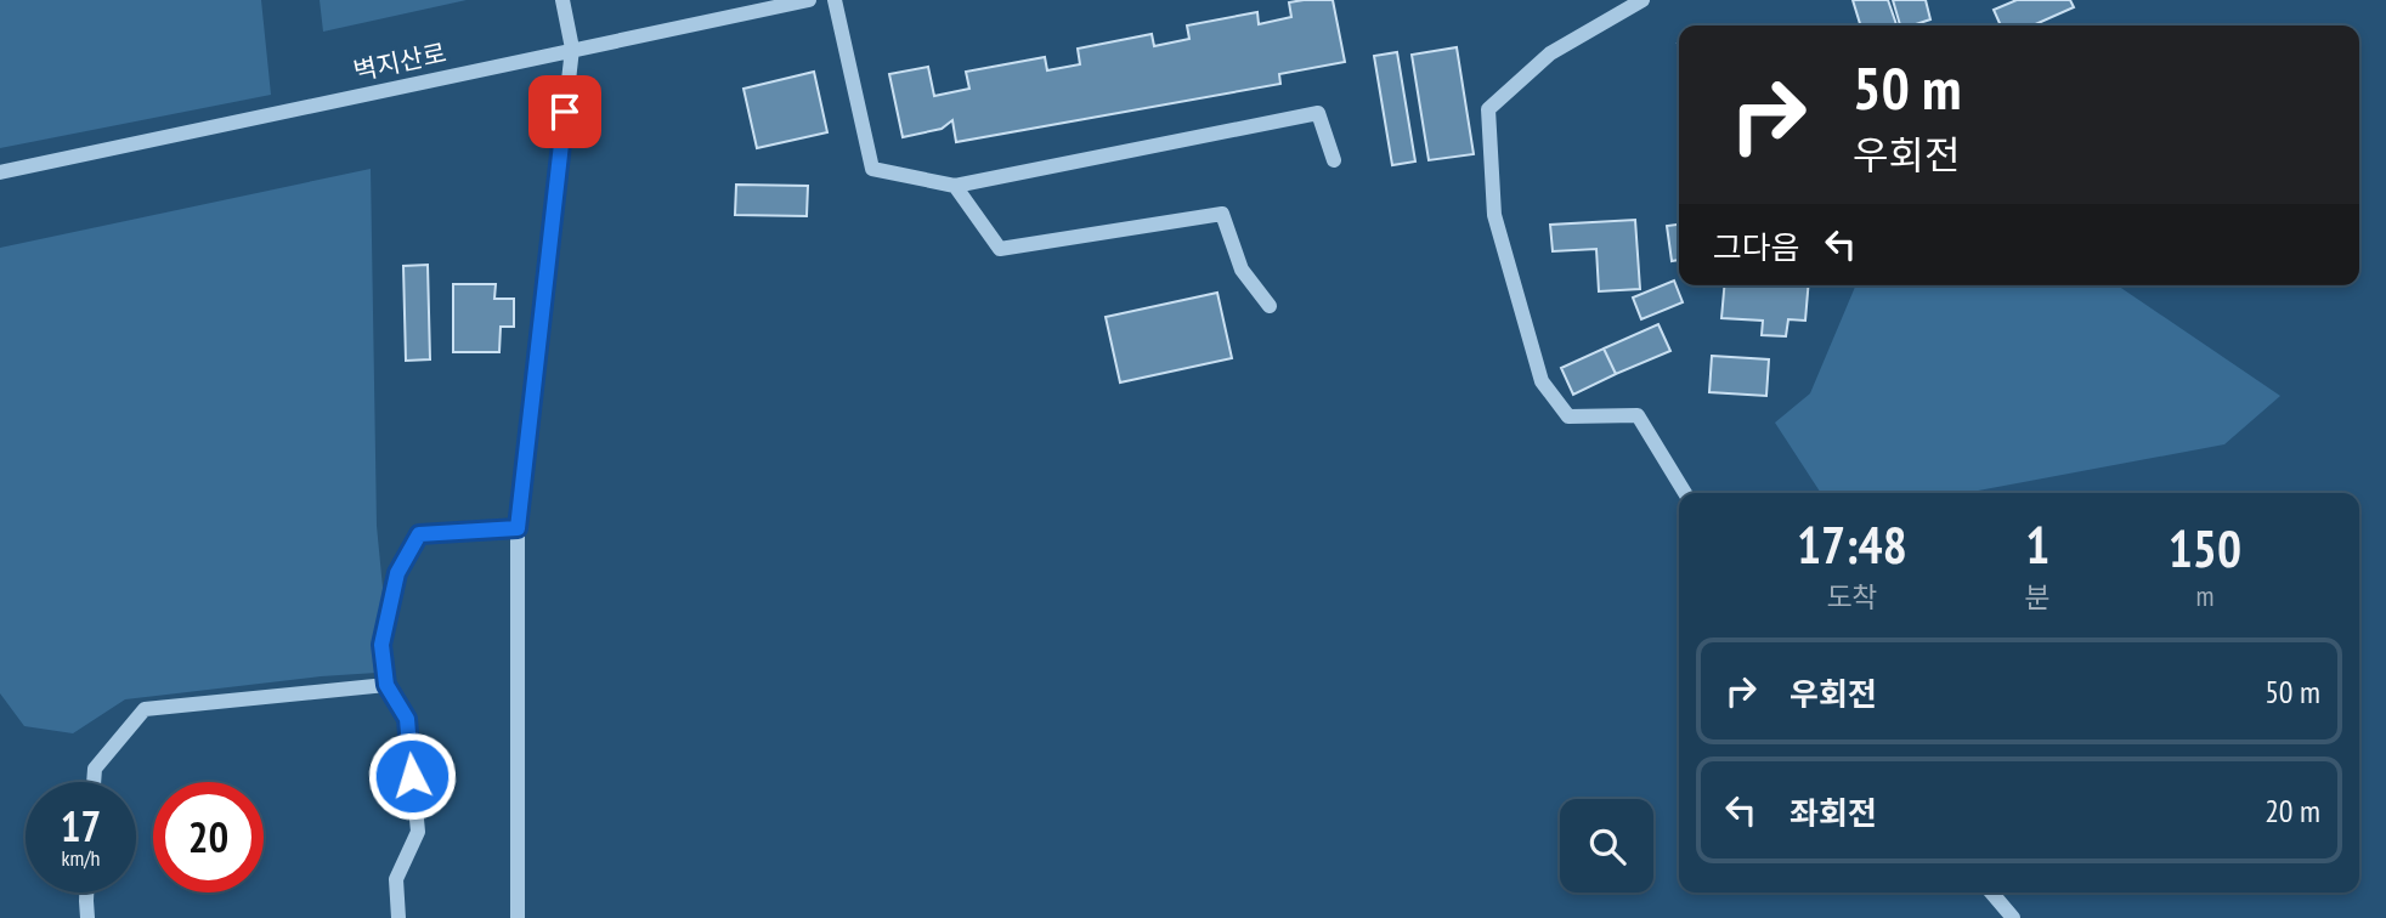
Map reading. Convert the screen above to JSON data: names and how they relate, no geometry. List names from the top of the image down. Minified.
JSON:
{"streets":{"street":["벽지산로"]},"page":{"turn":["50 m","우회전"],"then":"그다음","eta":["17:48","도착","1","분","150","m"],"list":[{"name":"우회전","value":"50 m"},{"name":"좌회전","value":"20 m"}],"speed":"17 km/h","limit":"20"}}
